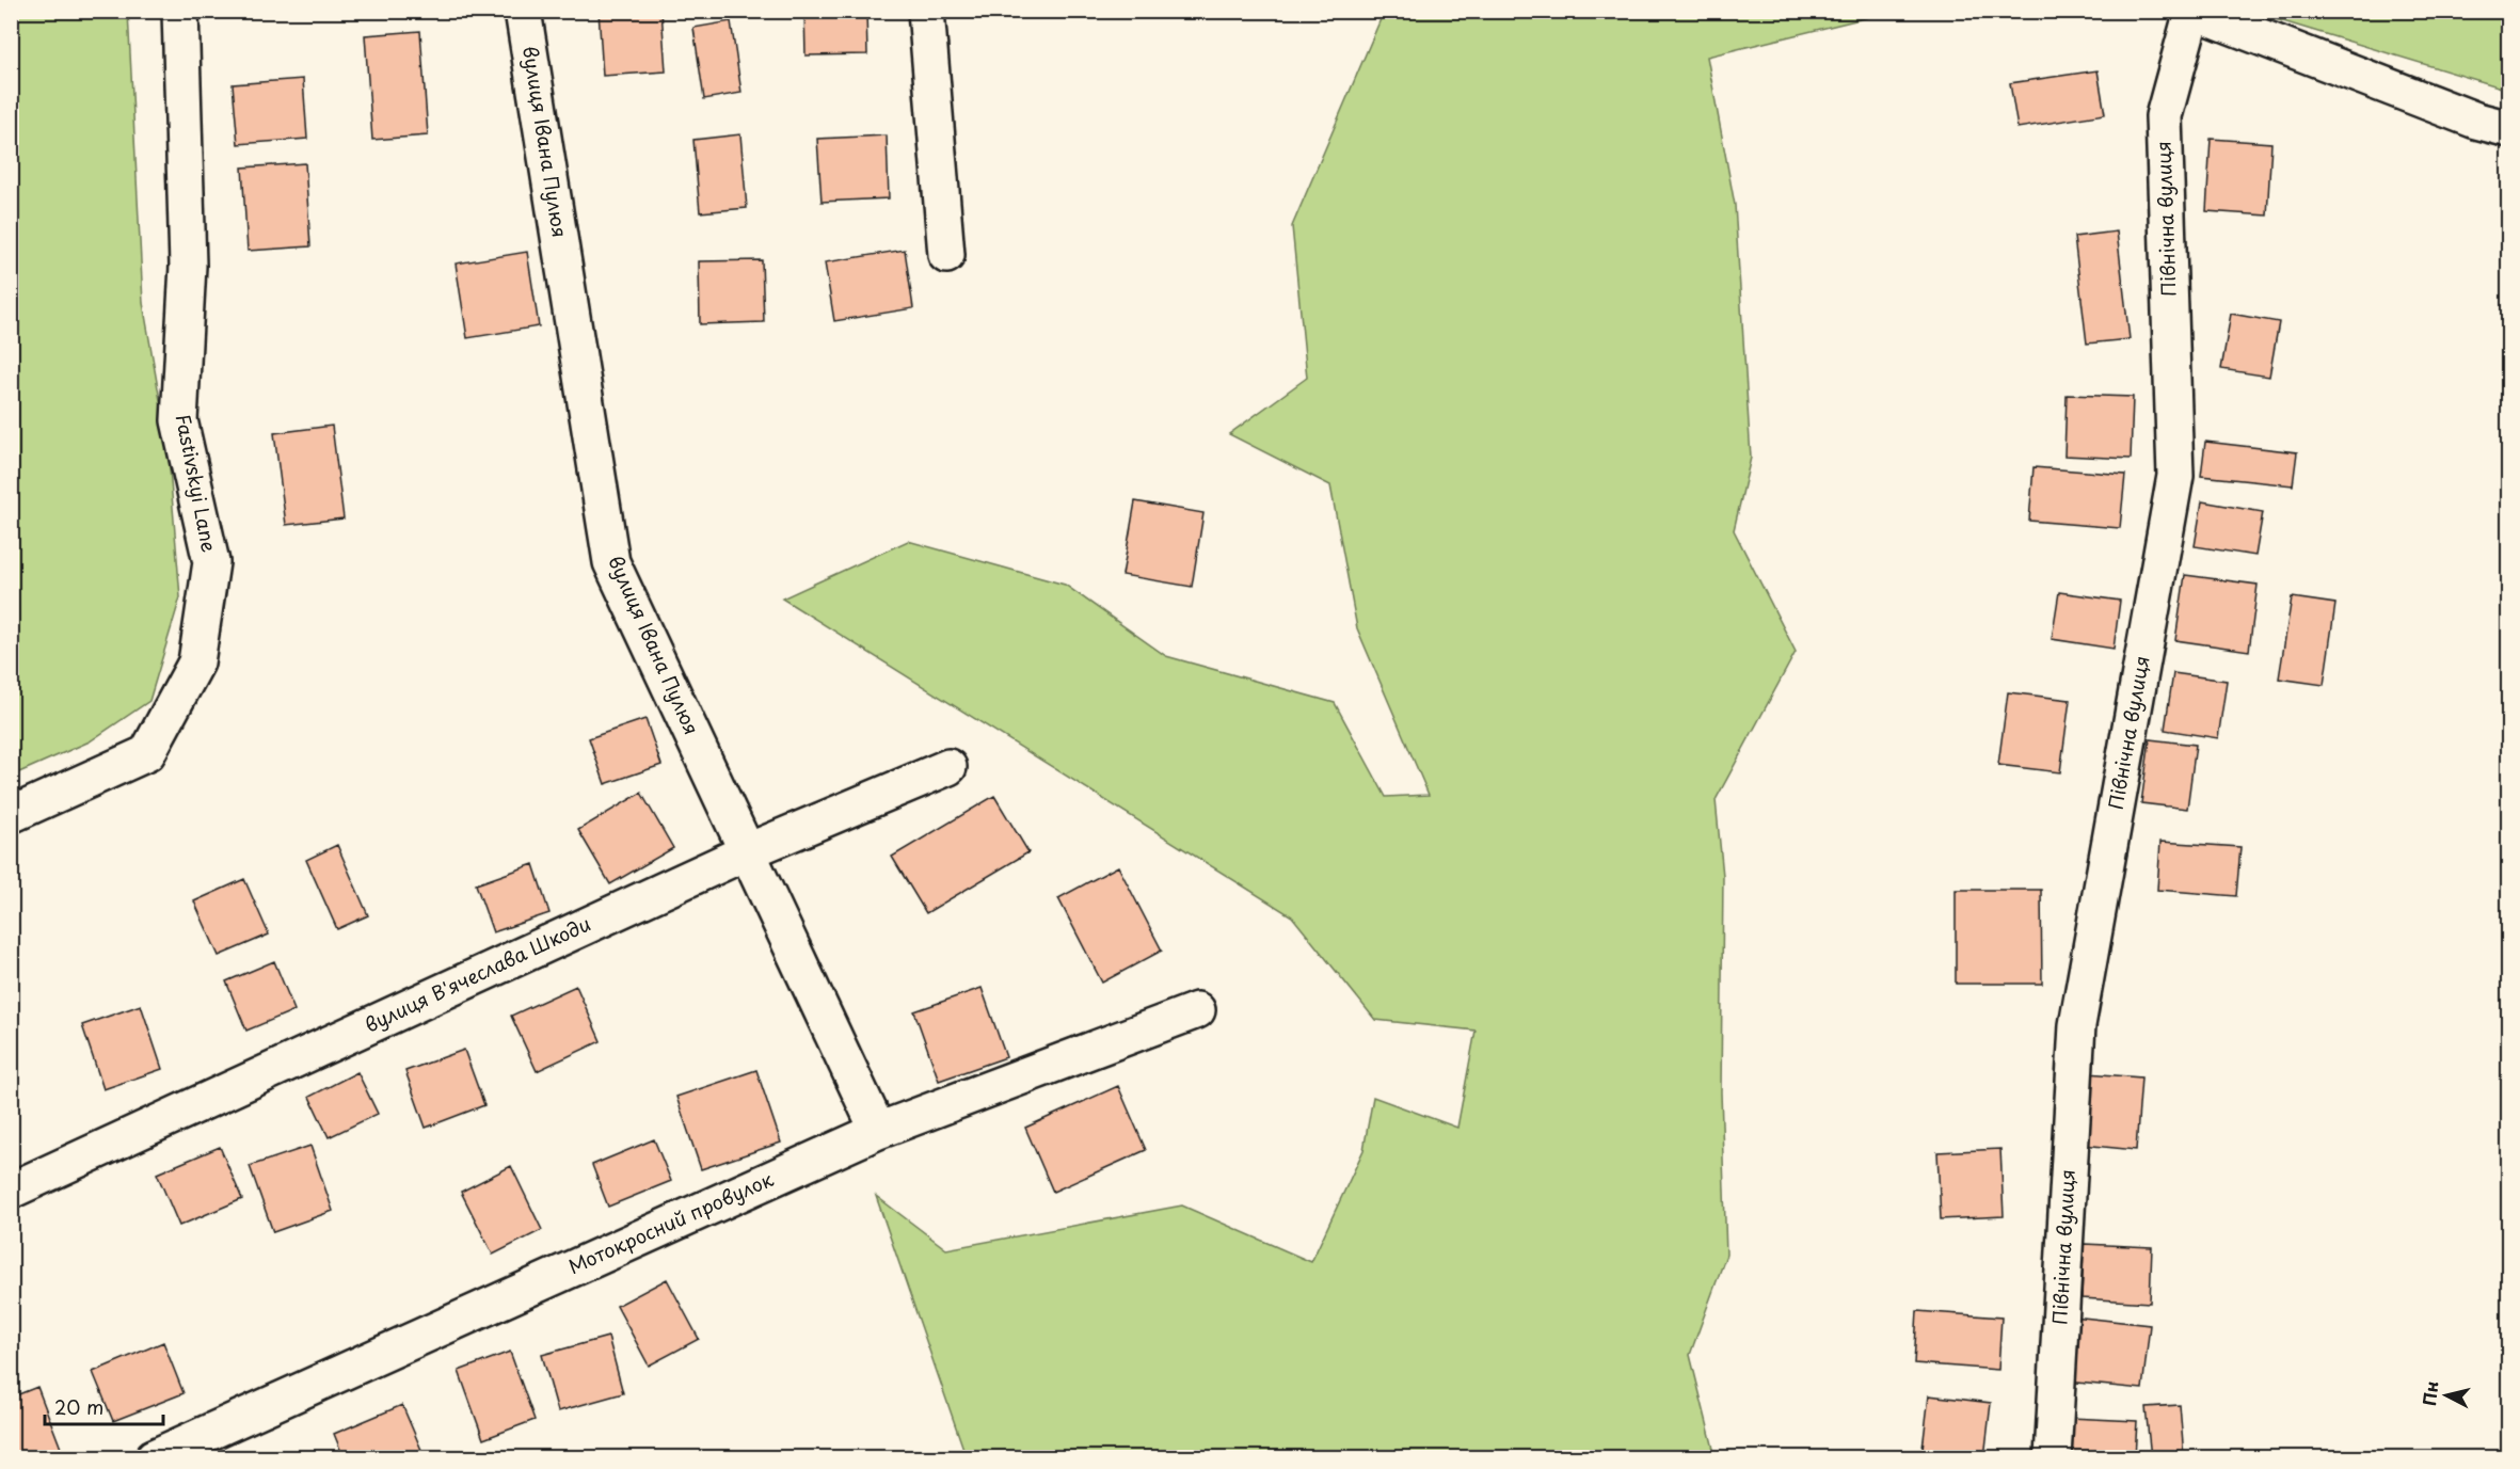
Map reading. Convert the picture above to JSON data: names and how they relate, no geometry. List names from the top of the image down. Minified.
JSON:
{"streets":{"street":["вулиця Івана Пулюя","Північна вулиця","Fastivskyi Lane","вулиця В'ячеслава Шкоди","Мотокросний провулок"]},"crossings":[["вулиця Івана Пулюя","вулиця В'ячеслава Шкоди"],["вулиця Івана Пулюя","Мотокросний провулок"]],"scale_bar":"20 m","north":"left"}
